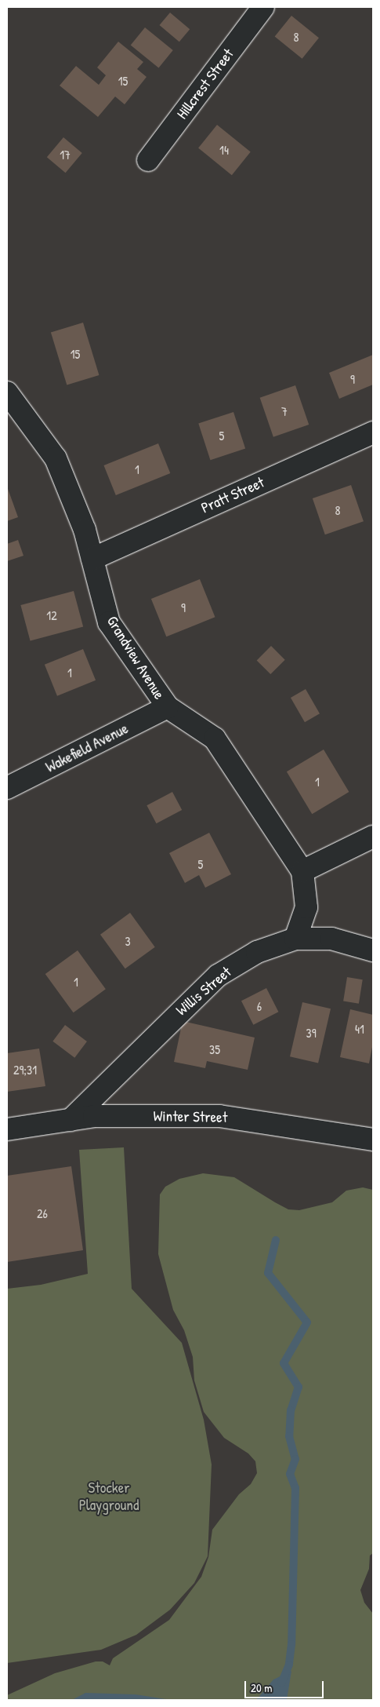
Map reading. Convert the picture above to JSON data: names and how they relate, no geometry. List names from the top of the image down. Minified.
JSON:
{"streets":{"street":["Hillcrest Street","Pratt Street","Grandview Avenue","Wakefield Avenue","Willis Street","Winter Street"]},"crossings":[["Pratt Street","Grandview Avenue"],["Grandview Avenue","Wakefield Avenue"],["Willis Street","Winter Street"]],"parks":["Stocker Playground"],"house_numbers":["8","15","14","17","15","9","7","5","1","8","9","12","1","1","5","3","1","6","41","39","35","29;31","26"],"scale_bar":"20 m"}
